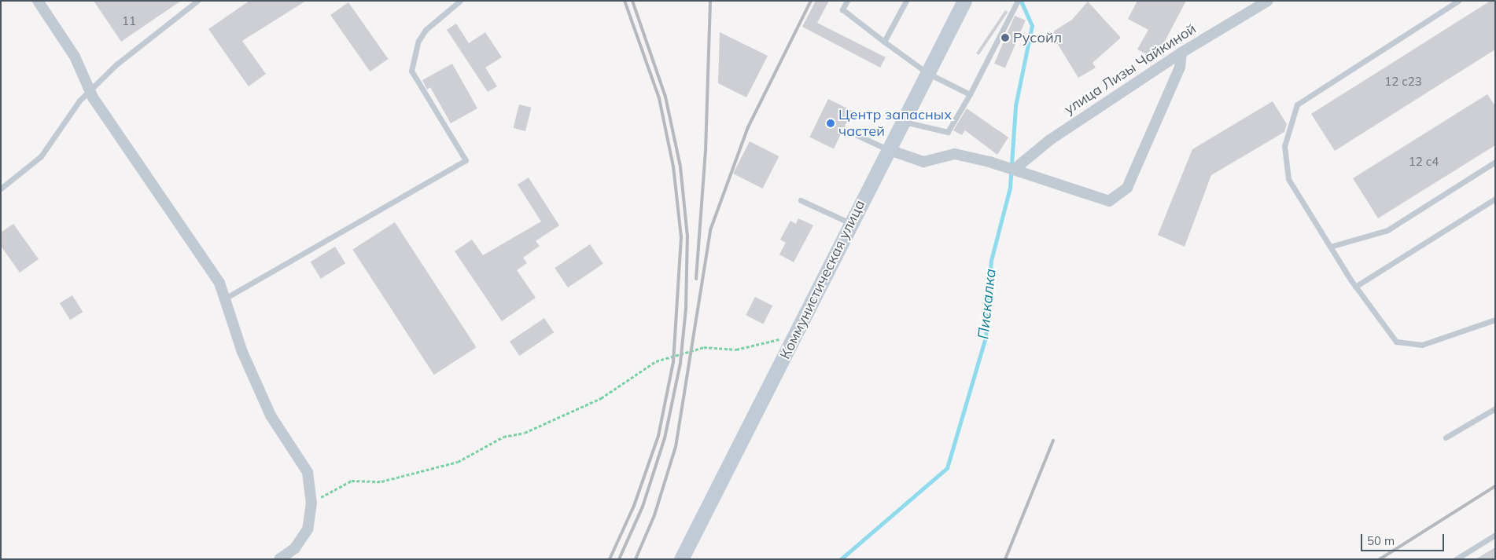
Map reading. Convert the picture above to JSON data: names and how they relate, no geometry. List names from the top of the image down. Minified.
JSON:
{"streets":{"main road":["Коммунистическая улица"],"street":["улица Лизы Чайкиной"]},"water":["Пискалка"],"places":["Русойл","Центр запасных частей"],"house_numbers":["11","12 с23","12 с4"],"scale_bar":"50 m"}
